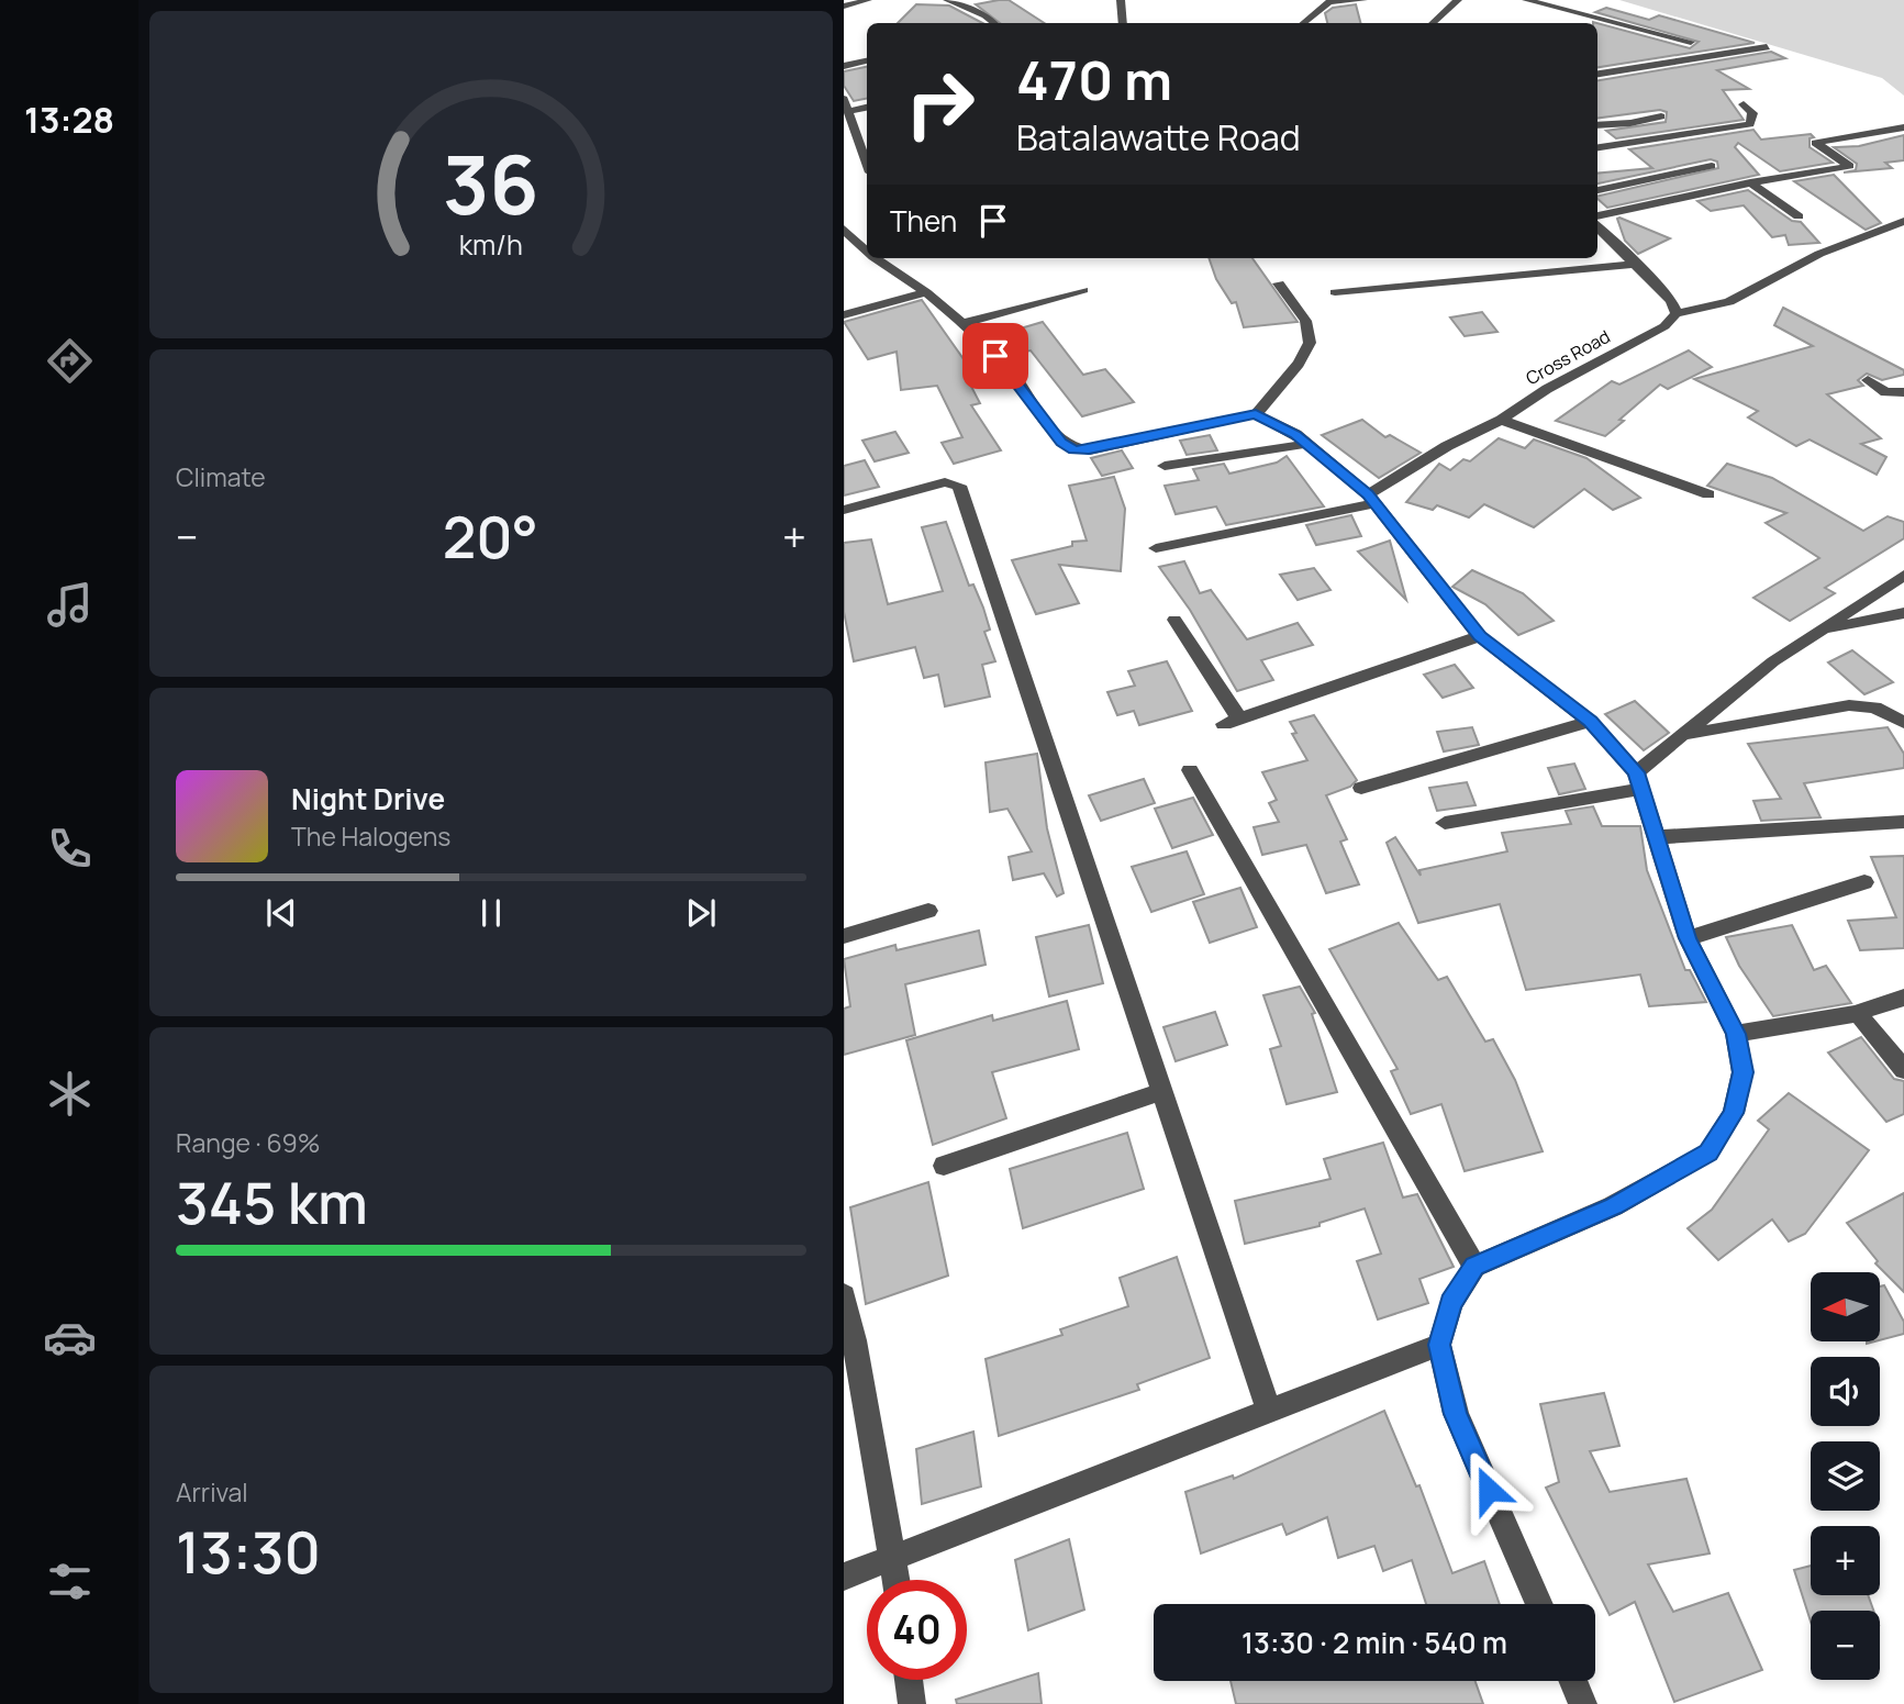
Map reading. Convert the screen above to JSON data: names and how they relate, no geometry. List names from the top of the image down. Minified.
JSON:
{"streets":{"street":["Cross Road"]},"north":"left","page":{"tabs":"13:28","turn":["470 m","Batalawatte Road"],"then":"Then","tile":["Climate",["Range · 69%","345 km"],["Arrival","13:30"]],"heat":["−","20°","+"],"song":["Night Drive","The Halogens"],"map_buttons":["+","−"],"limit":"40","trip":"13:30 · 2 min · 540 m","gauge":["36","km/h"]}}
